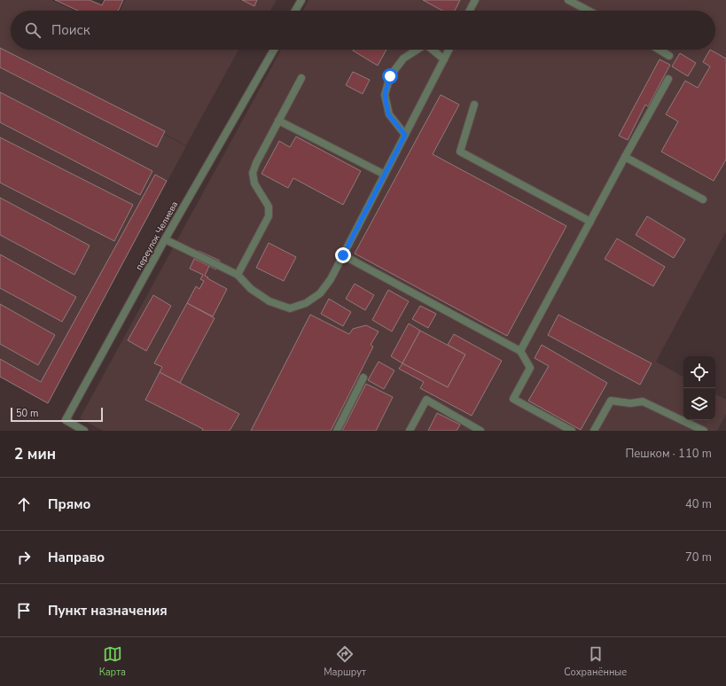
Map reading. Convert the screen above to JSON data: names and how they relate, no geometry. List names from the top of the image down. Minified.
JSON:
{"streets":{"street":["переулок Челиева"]},"scale_bar":"50 m","page":{"search":"Поиск","scale":"50 m","heading":["2 мин","Пешком · 110 m"],"list":[["Прямо","40 m"],["Направо","70 m"],"Пункт назначения"],"nav":["Карта","Маршрут","Сохранённые"]}}
